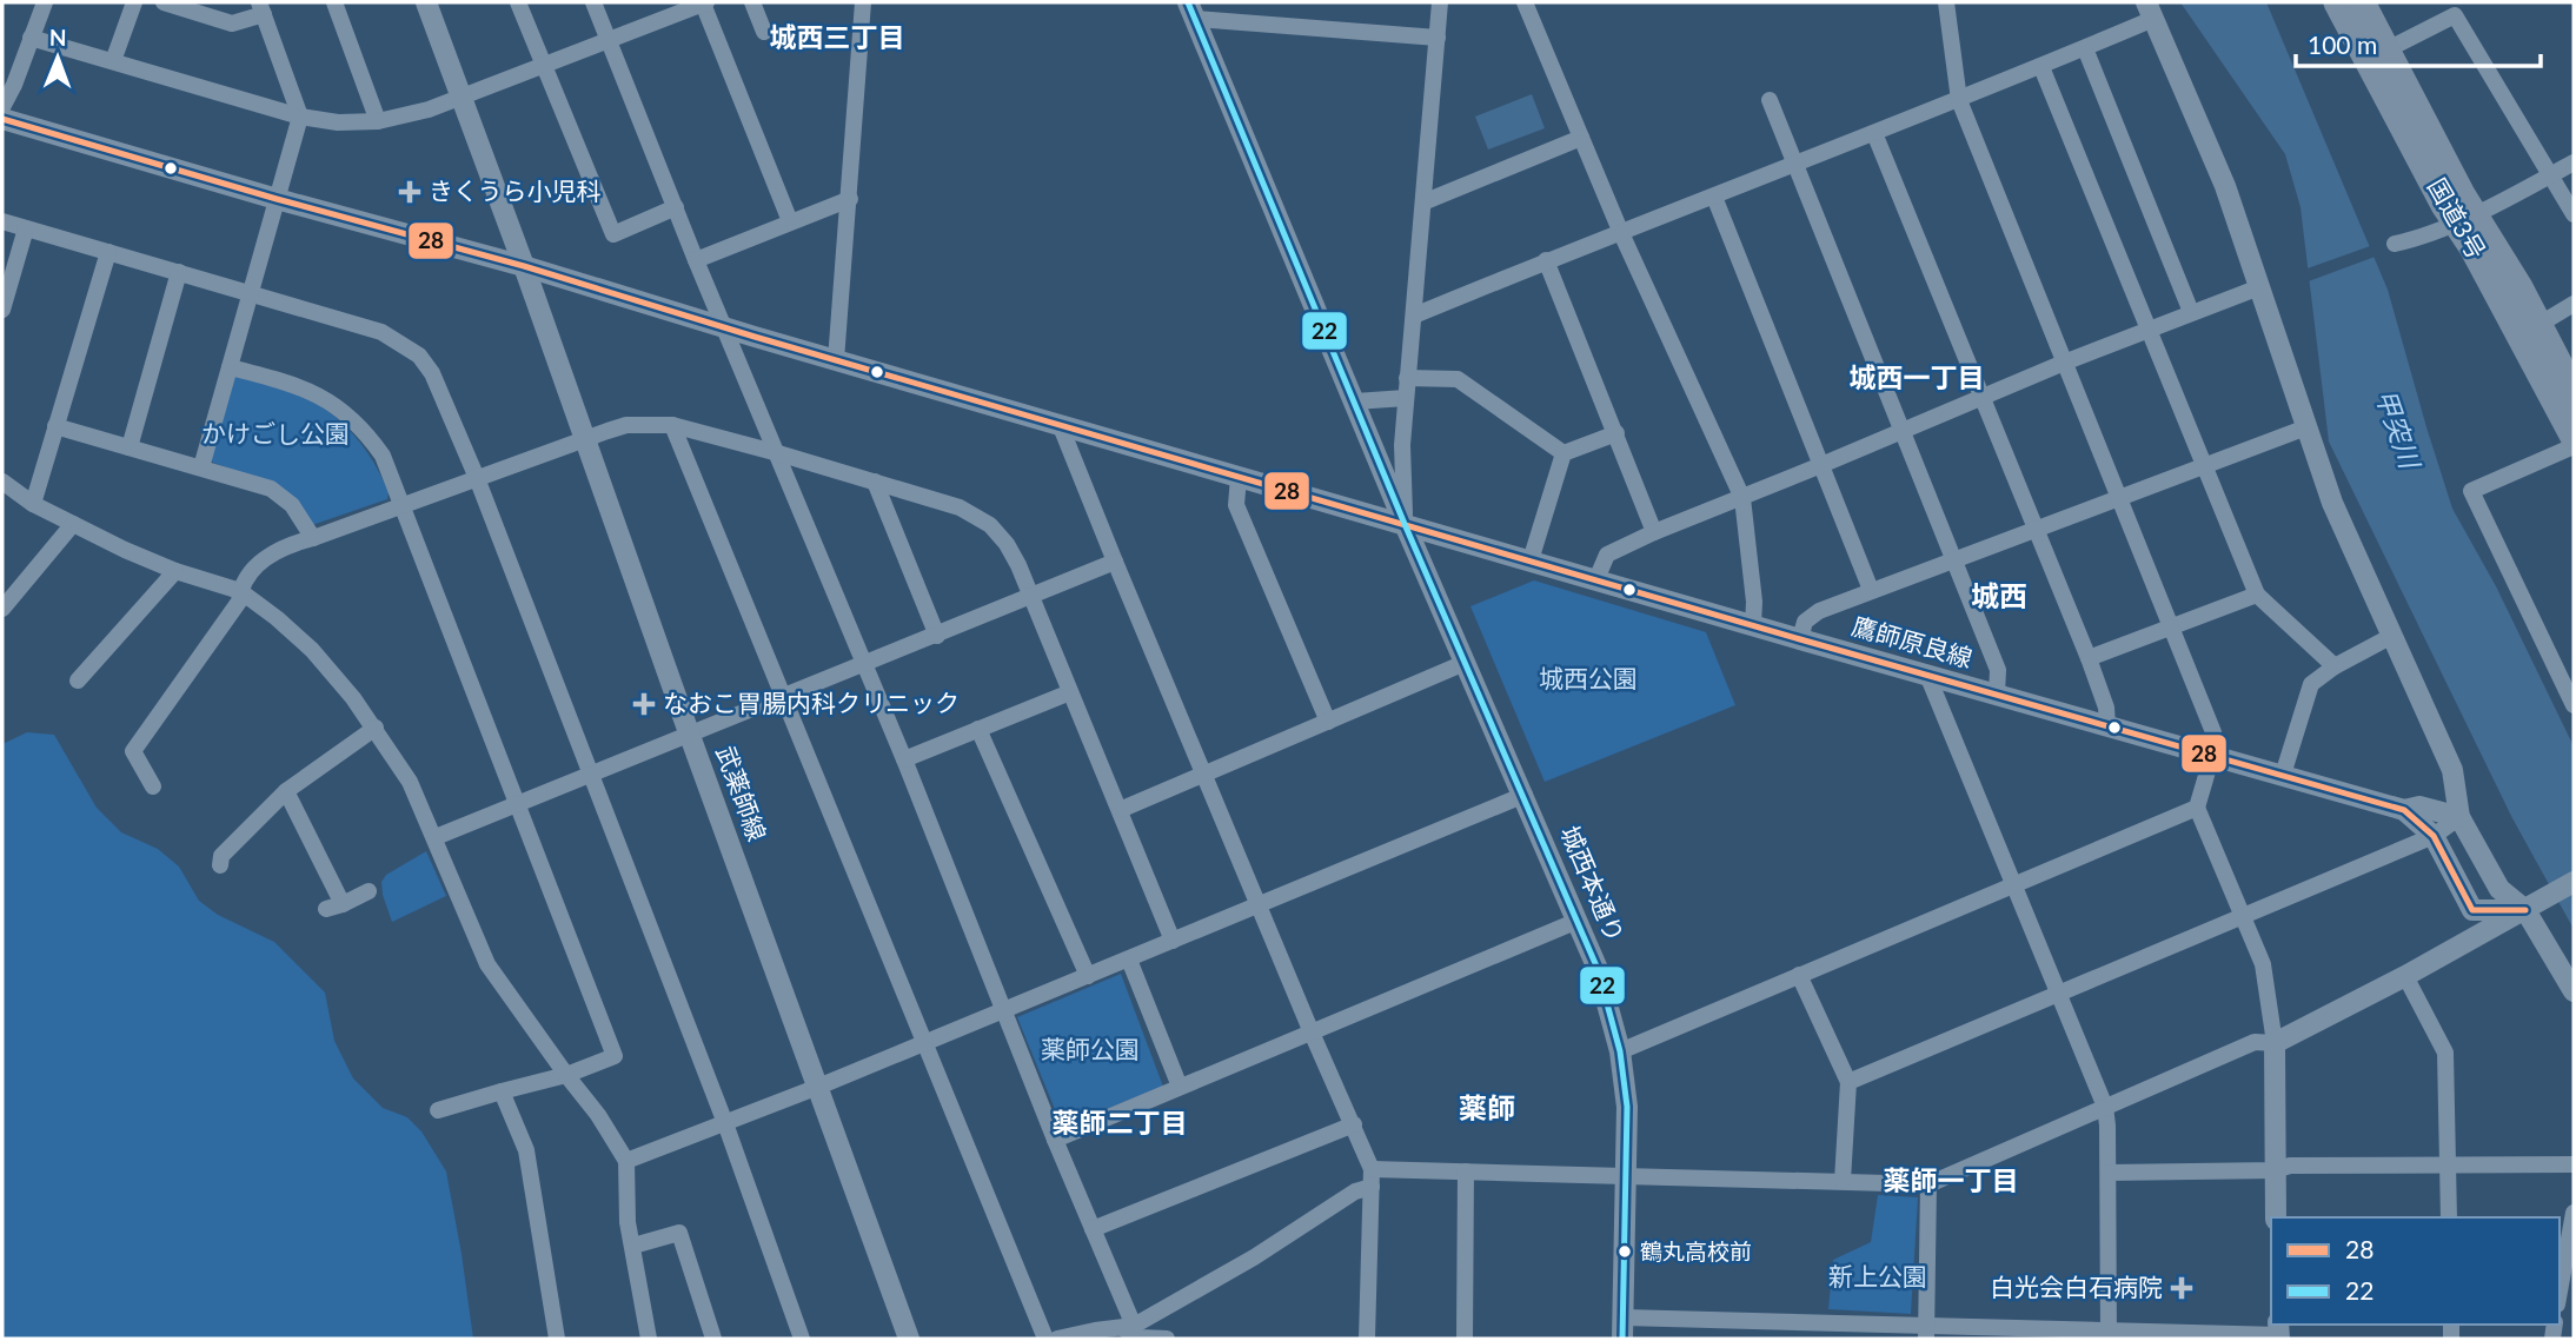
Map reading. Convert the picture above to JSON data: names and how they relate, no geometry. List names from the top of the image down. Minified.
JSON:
{"streets":{"highway":["国道3号"],"street":["鷹師原良線","武薬師線","城西本通り"]},"crossings":[["鷹師原良線","武薬師線"],["鷹師原良線","城西本通り"]],"districts":["城西三丁目","城西一丁目","城西","薬師","薬師二丁目","薬師一丁目"],"water":["甲突川"],"parks":["かけごし公園","城西公園","薬師公園","新上公園"],"places":{"health":["きくうら小児科","なおこ胃腸内科クリニック","白光会白石病院"],"other":["鶴丸高校前"]},"lines":["transit line 22","transit line 28"],"legend":["28","22"],"scale_bar":"100 m","north":"top"}
